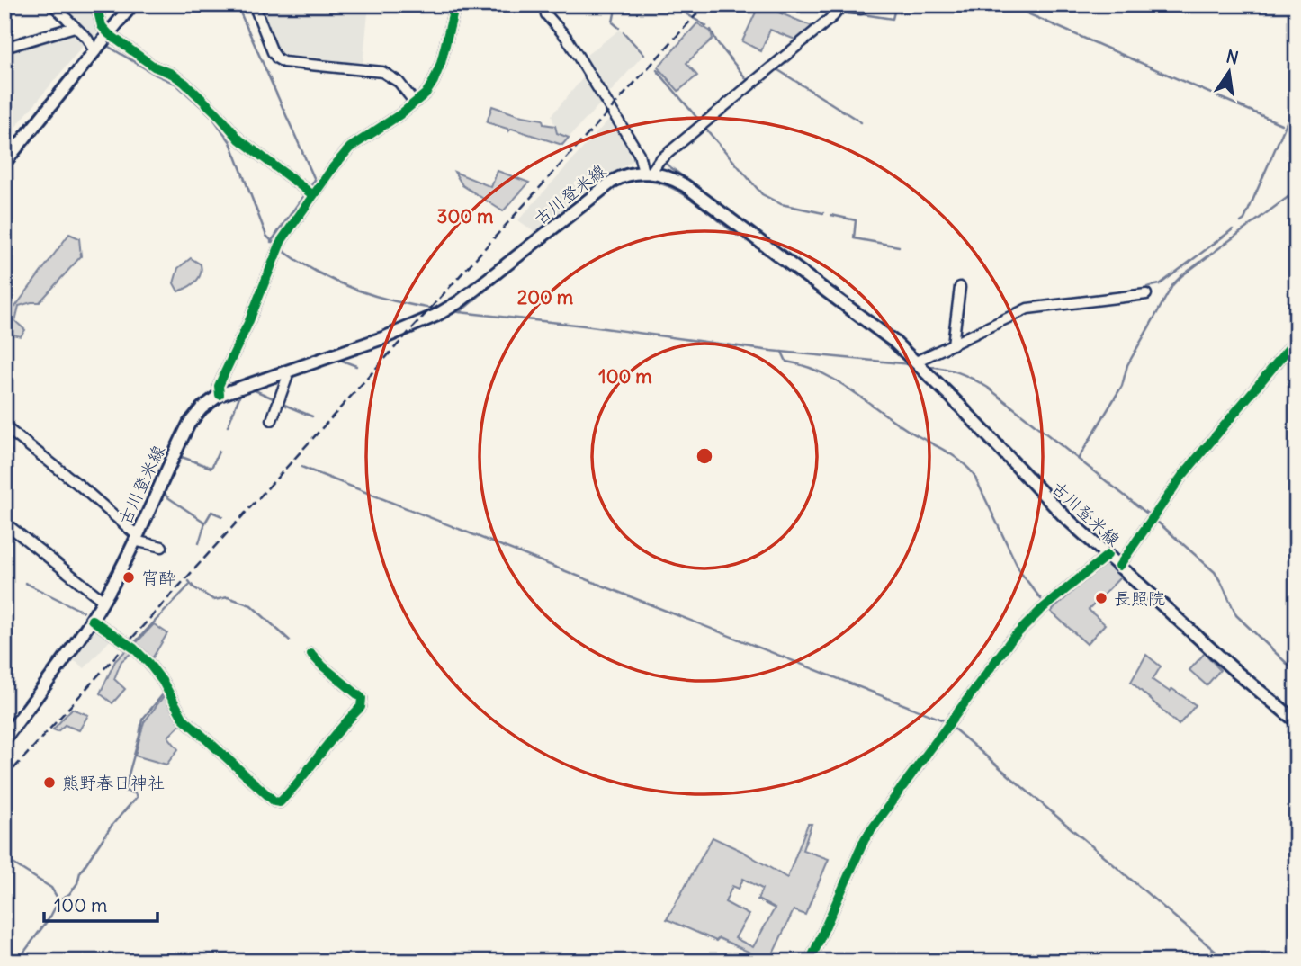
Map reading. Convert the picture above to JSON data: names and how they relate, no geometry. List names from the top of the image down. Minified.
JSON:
{"streets":{"main road":["古川登米線"]},"places":["宵酔","長照院","熊野春日神社"],"scale_bar":"100 m","north":"top","rings":["300 m","200 m","100 m"]}
